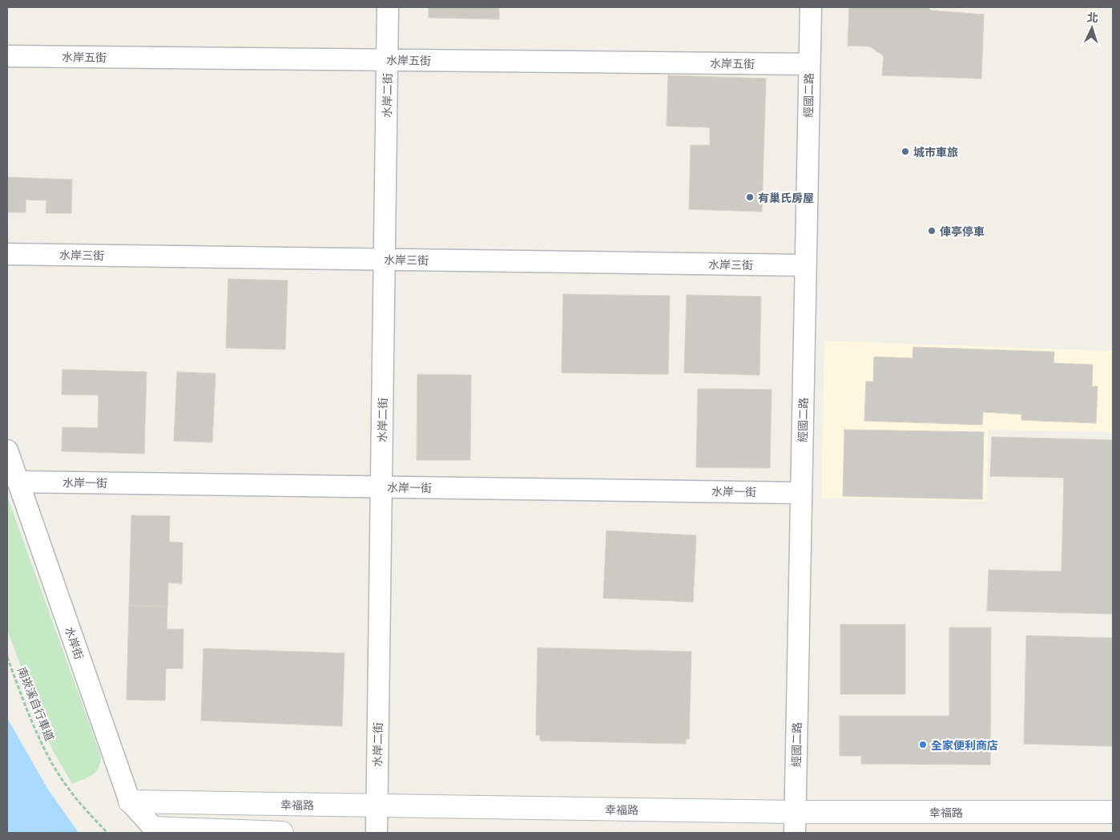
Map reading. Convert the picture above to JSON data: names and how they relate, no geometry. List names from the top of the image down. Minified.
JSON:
{"streets":{"street":["水岸五街","水岸二街","經國二路","水岸三街","水岸一街","水岸街","幸福路"],"path":["南崁溪自行車道"]},"crossings":[["水岸五街","水岸二街"],["水岸五街","經國二路"],["水岸二街","水岸三街"],["水岸二街","水岸一街"],["水岸二街","幸福路"],["經國二路","水岸三街"],["經國二路","水岸一街"],["經國二路","幸福路"],["水岸一街","水岸街"],["水岸街","幸福路"]],"places":["城市車旅","有巢氏房屋","俥亭停車","全家便利商店"],"north":"top"}
